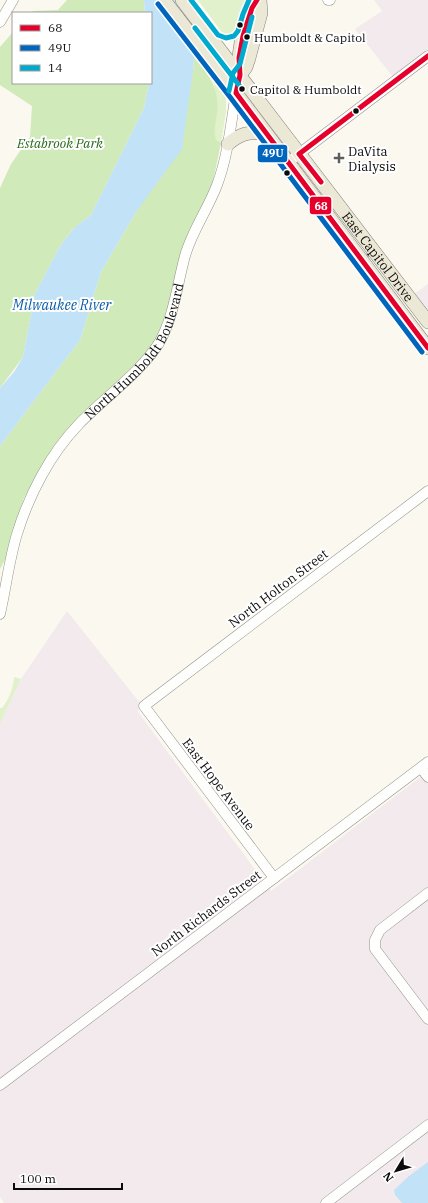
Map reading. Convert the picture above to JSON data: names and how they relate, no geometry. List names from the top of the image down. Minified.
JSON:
{"streets":{"main road":["East Capitol Drive","North Humboldt Boulevard"],"street":["North Holton Street","East Hope Avenue","North Richards Street"]},"crossings":[["East Capitol Drive","North Humboldt Boulevard"],["North Holton Street","East Hope Avenue"],["East Hope Avenue","North Richards Street"]],"water":["Milwaukee River"],"parks":["Estabrook Park"],"places":{"other":["Humboldt & Capitol","Capitol & Humboldt"],"health":["DaVita Dialysis"]},"lines":["transit line 68","transit line 14","transit line 49U"],"legend":["68","49U","14"],"scale_bar":"100 m","north":"bottom left"}
